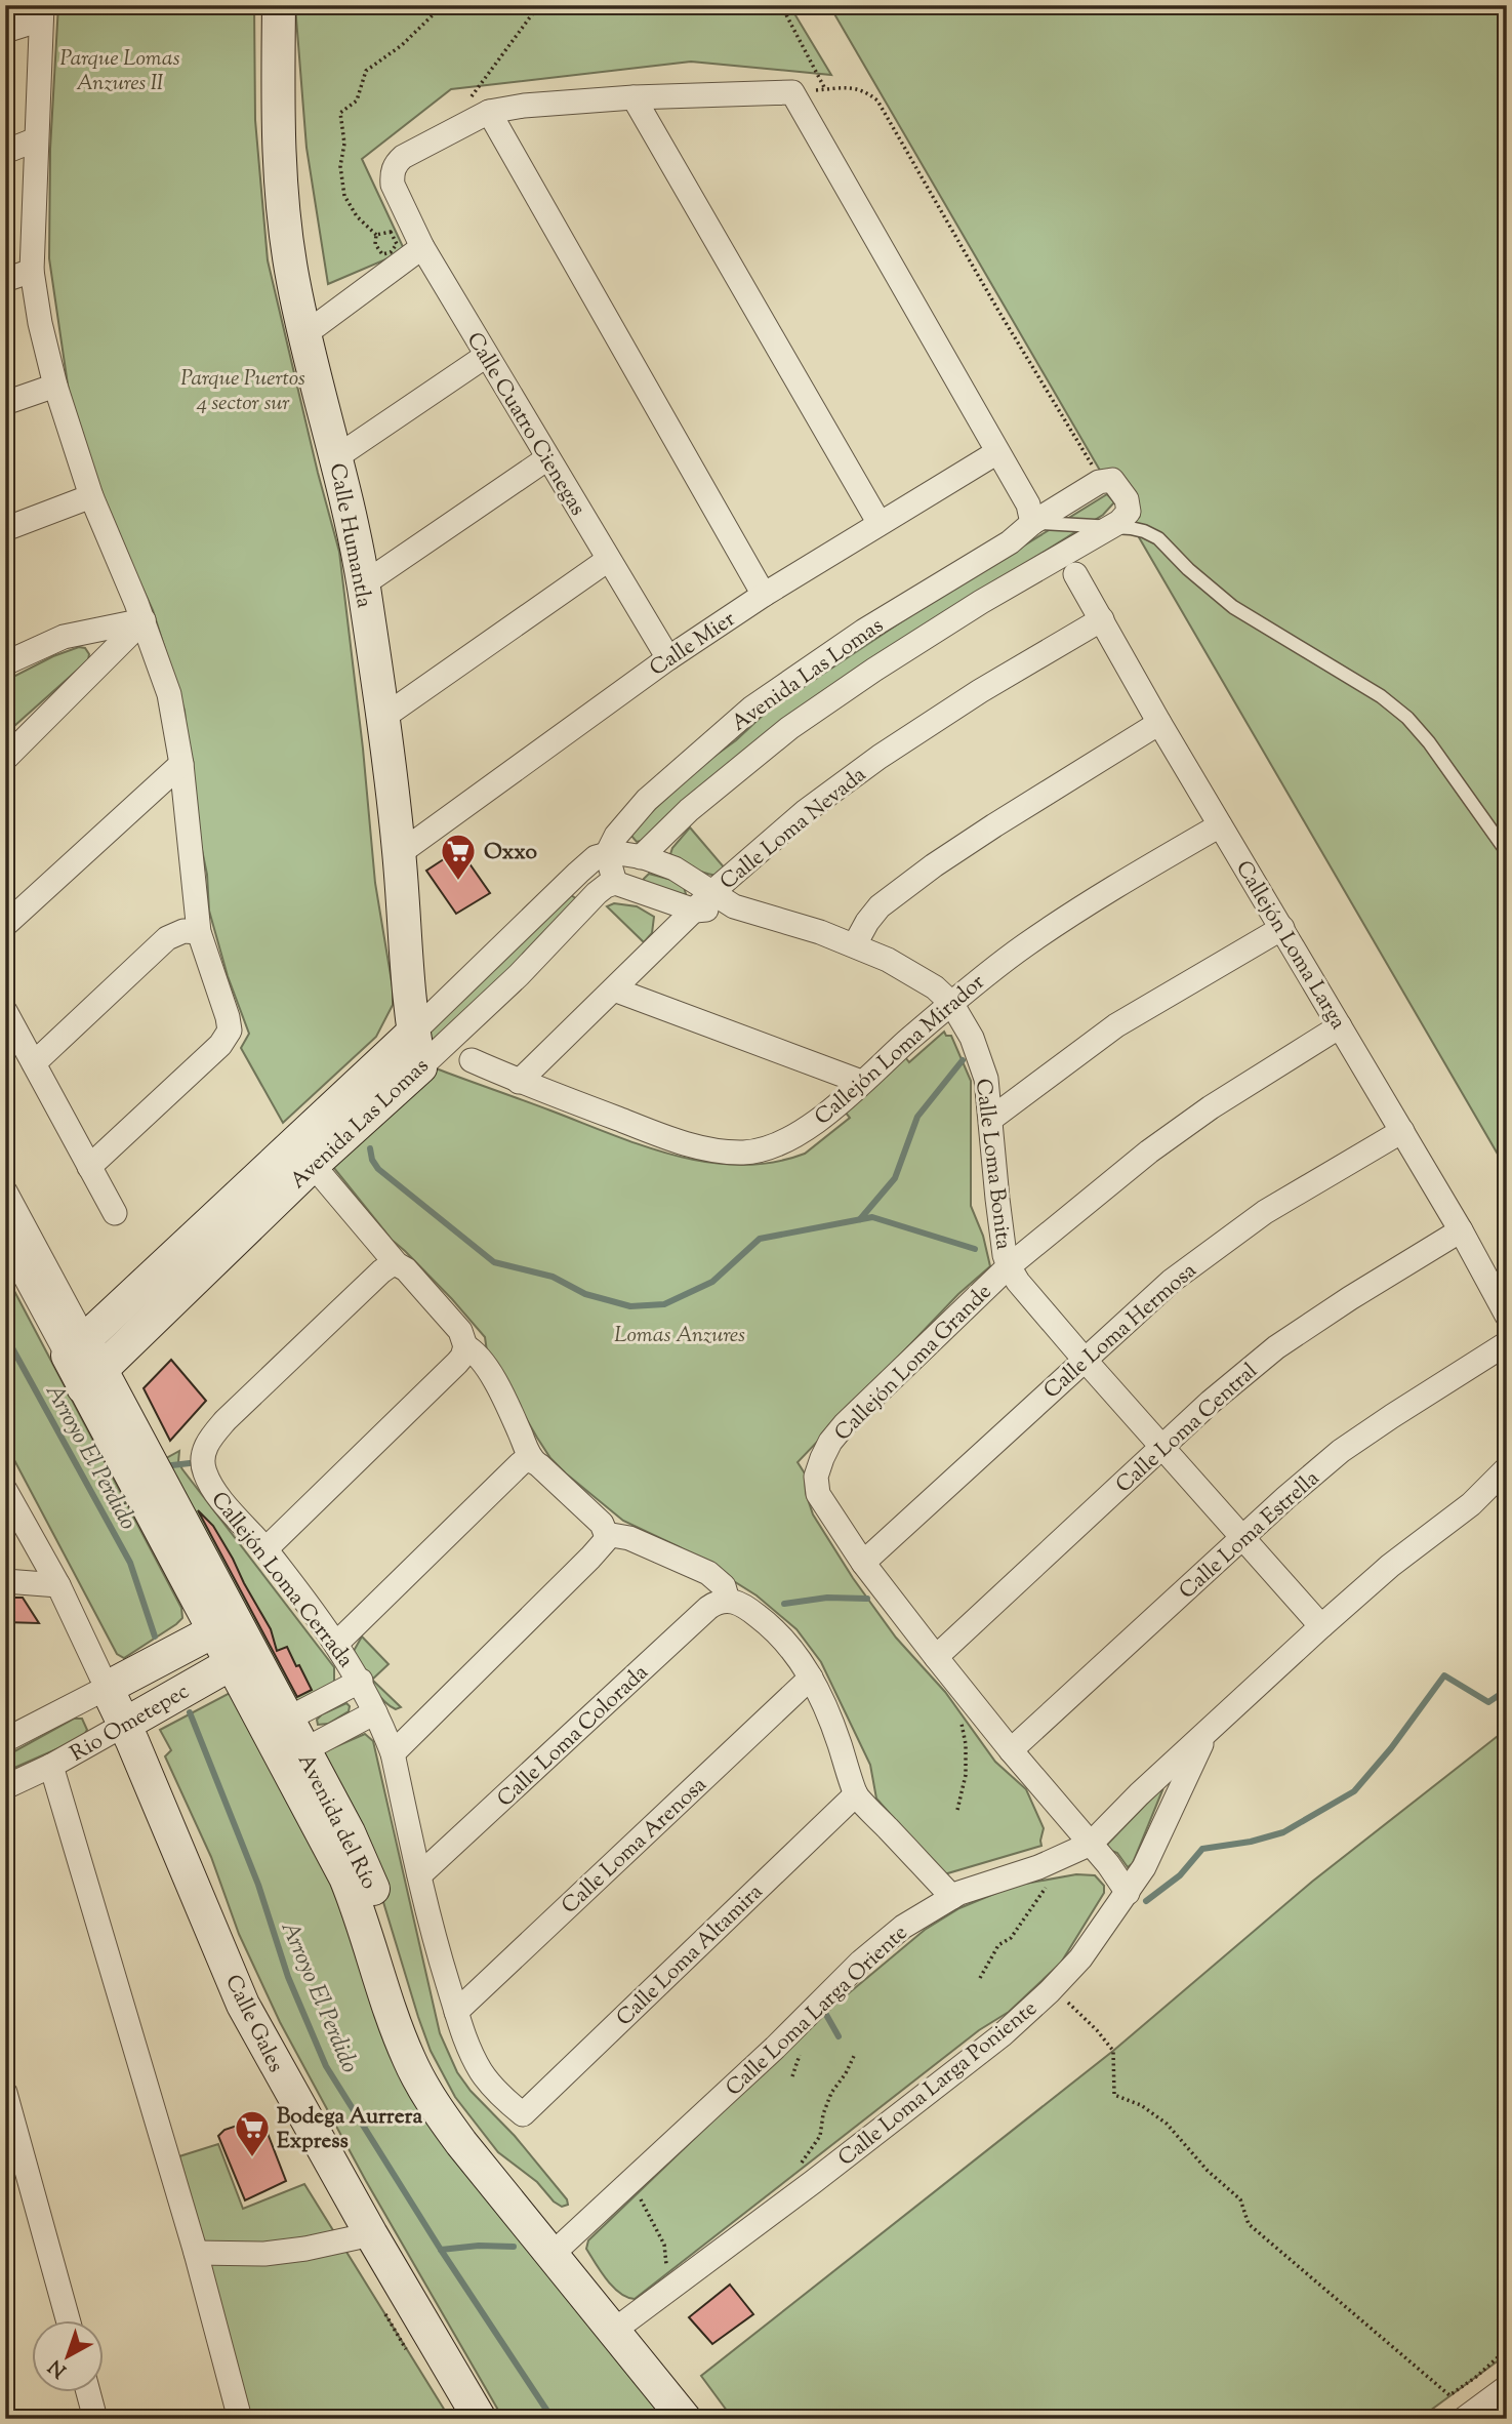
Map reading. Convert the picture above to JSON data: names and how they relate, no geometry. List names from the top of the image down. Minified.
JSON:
{"streets":{"street":["Calle Cuatro Cienegas","Calle Humantla","Calle Mier","Avenida Las Lomas","Calle Loma Nevada","Callejón Loma Larga","Callejón Loma Mirador","Calle Loma Bonita","Calle Loma Hermosa","Callejón Loma Grande","Calle Loma Central","Calle Loma Estrella","Callejón Loma Cerrada","Rio Ometepec","Calle Loma Colorada","Avenida del Río","Calle Loma Arenosa","Calle Loma Altamira","Calle Loma Larga Oriente","Calle Gales","Calle Loma Larga Poniente"]},"crossings":[["Calle Cuatro Cienegas","Calle Mier"],["Calle Humantla","Calle Mier"],["Calle Humantla","Avenida Las Lomas"],["Avenida Las Lomas","Calle Loma Bonita"],["Avenida Las Lomas","Avenida del Río"],["Calle Loma Nevada","Callejón Loma Larga"],["Calle Loma Nevada","Callejón Loma Mirador"],["Calle Loma Nevada","Calle Loma Bonita"],["Callejón Loma Larga","Callejón Loma Mirador"],["Callejón Loma Larga","Calle Loma Hermosa"],["Callejón Loma Larga","Callejón Loma Grande"],["Callejón Loma Larga","Calle Loma Central"],["Callejón Loma Mirador","Calle Loma Bonita"],["Calle Loma Bonita","Calle Loma Hermosa"],["Calle Loma Bonita","Callejón Loma Grande"],["Calle Loma Bonita","Calle Loma Central"],["Calle Loma Bonita","Calle Loma Estrella"],["Calle Loma Hermosa","Callejón Loma Grande"],["Callejón Loma Grande","Calle Loma Central"],["Callejón Loma Grande","Calle Loma Estrella"],["Callejón Loma Grande","Calle Loma Larga Oriente"],["Callejón Loma Grande","Calle Loma Larga Poniente"],["Callejón Loma Cerrada","Calle Loma Colorada"],["Callejón Loma Cerrada","Calle Loma Arenosa"],["Callejón Loma Cerrada","Calle Loma Altamira"],["Rio Ometepec","Avenida del Río"],["Rio Ometepec","Calle Gales"],["Avenida del Río","Calle Loma Larga Oriente"],["Avenida del Río","Calle Loma Larga Poniente"],["Calle Loma Larga Oriente","Calle Loma Larga Poniente"]],"water":["Arroyo El Perdido"],"parks":["Parque Lomas Anzures II","Parque Puertos 4 sector sur","Lomas Anzures"],"places":{"supermarket":["Oxxo","Bodega Aurrera Express"]},"north":"bottom left"}
